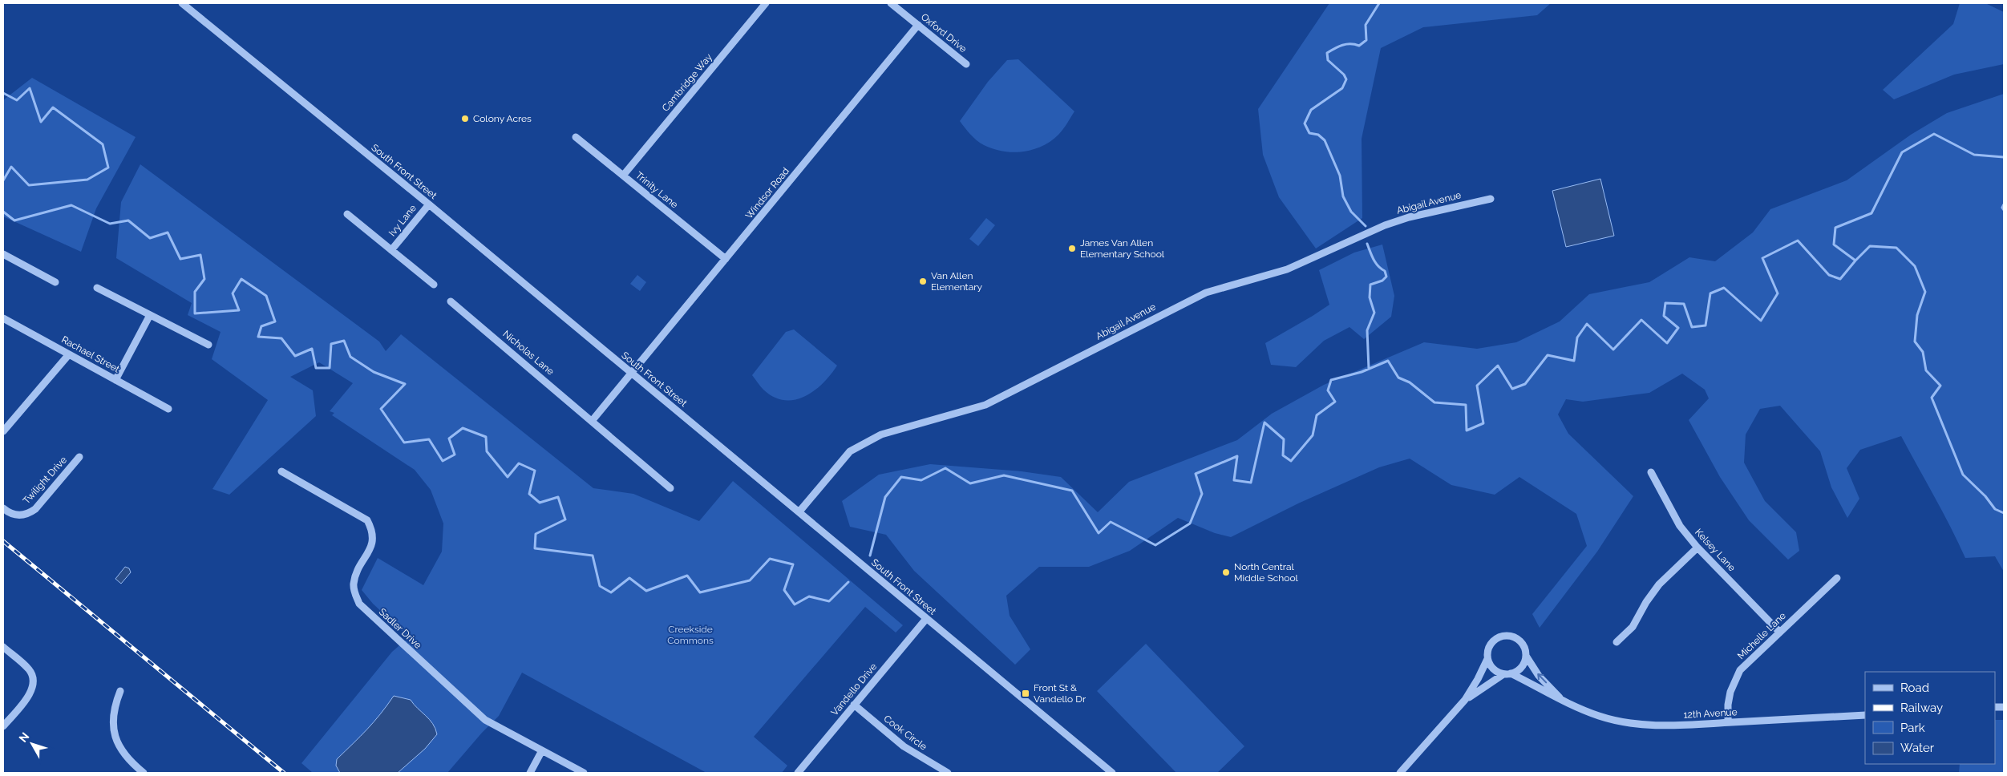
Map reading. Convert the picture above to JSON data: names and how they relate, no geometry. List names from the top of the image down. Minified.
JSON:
{"streets":{"street":["Oxford Drive","Cambridge Way","South Front Street","Trinity Lane","Windsor Road","Abigail Avenue","Ivy Lane","Nicholas Lane","Rachael Street","Twilight Drive","Kelsey Lane","Sadler Drive","Michelle Lane","Vandello Drive","12th Avenue","Cook Circle"]},"crossings":[["Oxford Drive","Windsor Road"],["Cambridge Way","Trinity Lane"],["South Front Street","Windsor Road"],["South Front Street","Abigail Avenue"],["South Front Street","Ivy Lane"],["South Front Street","Vandello Drive"],["Trinity Lane","Windsor Road"],["Kelsey Lane","Michelle Lane"],["Michelle Lane","12th Avenue"],["Vandello Drive","Cook Circle"]],"parks":["Creekside Commons"],"places":{"other":["Colony Acres","James Van Allen Elementary School","Van Allen Elementary","North Central Middle School"],"transit":["Front St & Vandello Dr"]},"legend":["Road","Railway","Park","Water"],"north":"top left"}
